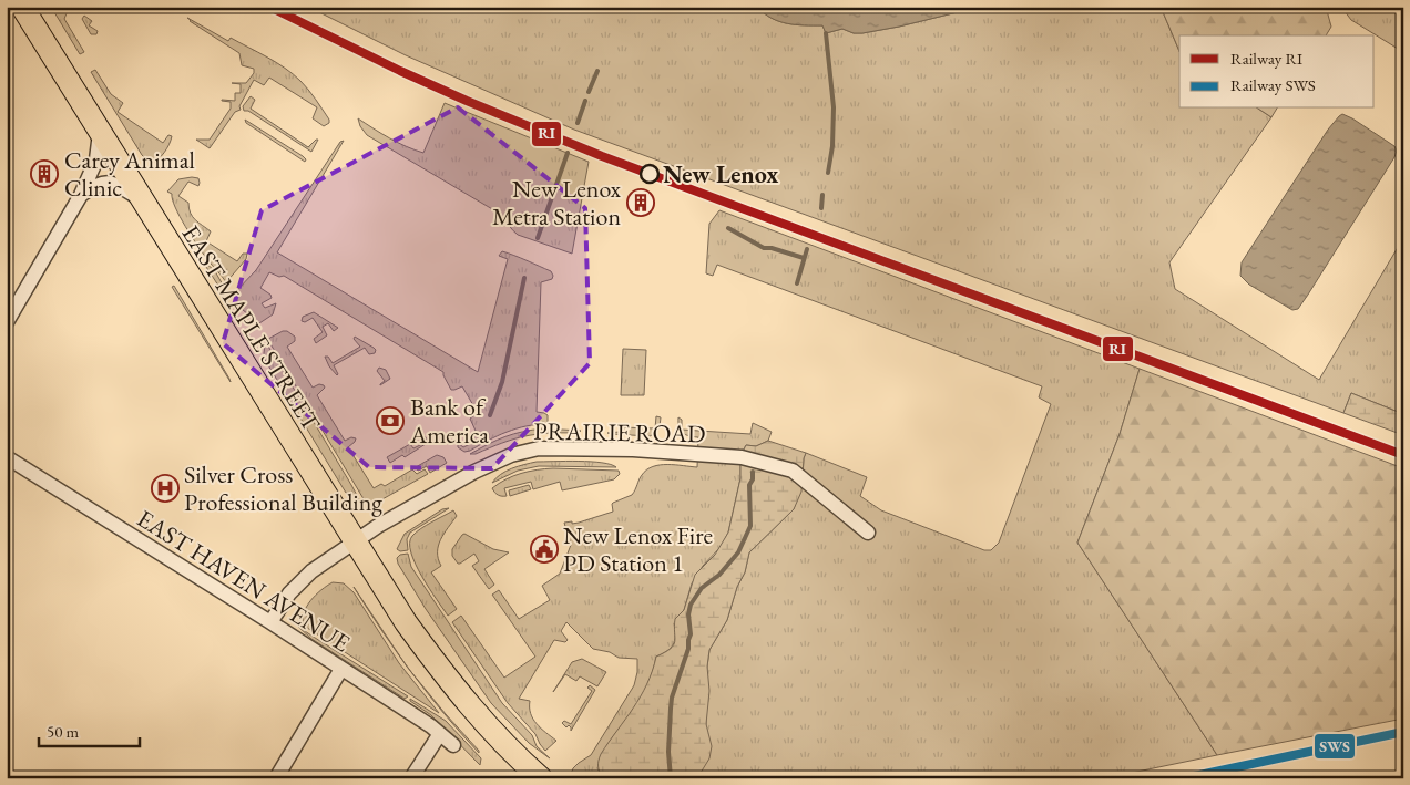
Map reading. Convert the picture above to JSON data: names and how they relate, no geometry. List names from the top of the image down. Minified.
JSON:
{"streets":{"main road":["EAST MAPLE STREET"],"street":["PRAIRIE ROAD","EAST HAVEN AVENUE"]},"crossings":[["EAST MAPLE STREET","PRAIRIE ROAD"],["PRAIRIE ROAD","EAST HAVEN AVENUE"]],"places":{"building":["Carey Animal Clinic","New Lenox Metra Station"],"other":["New Lenox"],"bank":["Bank of America"],"hospital":["Silver Cross Professional Building"],"public building":["New Lenox Fire PD Station 1"]},"lines":["rail line RI","rail line SWS"],"legend":["Railway RI","Railway SWS"],"scale_bar":"50 m"}
